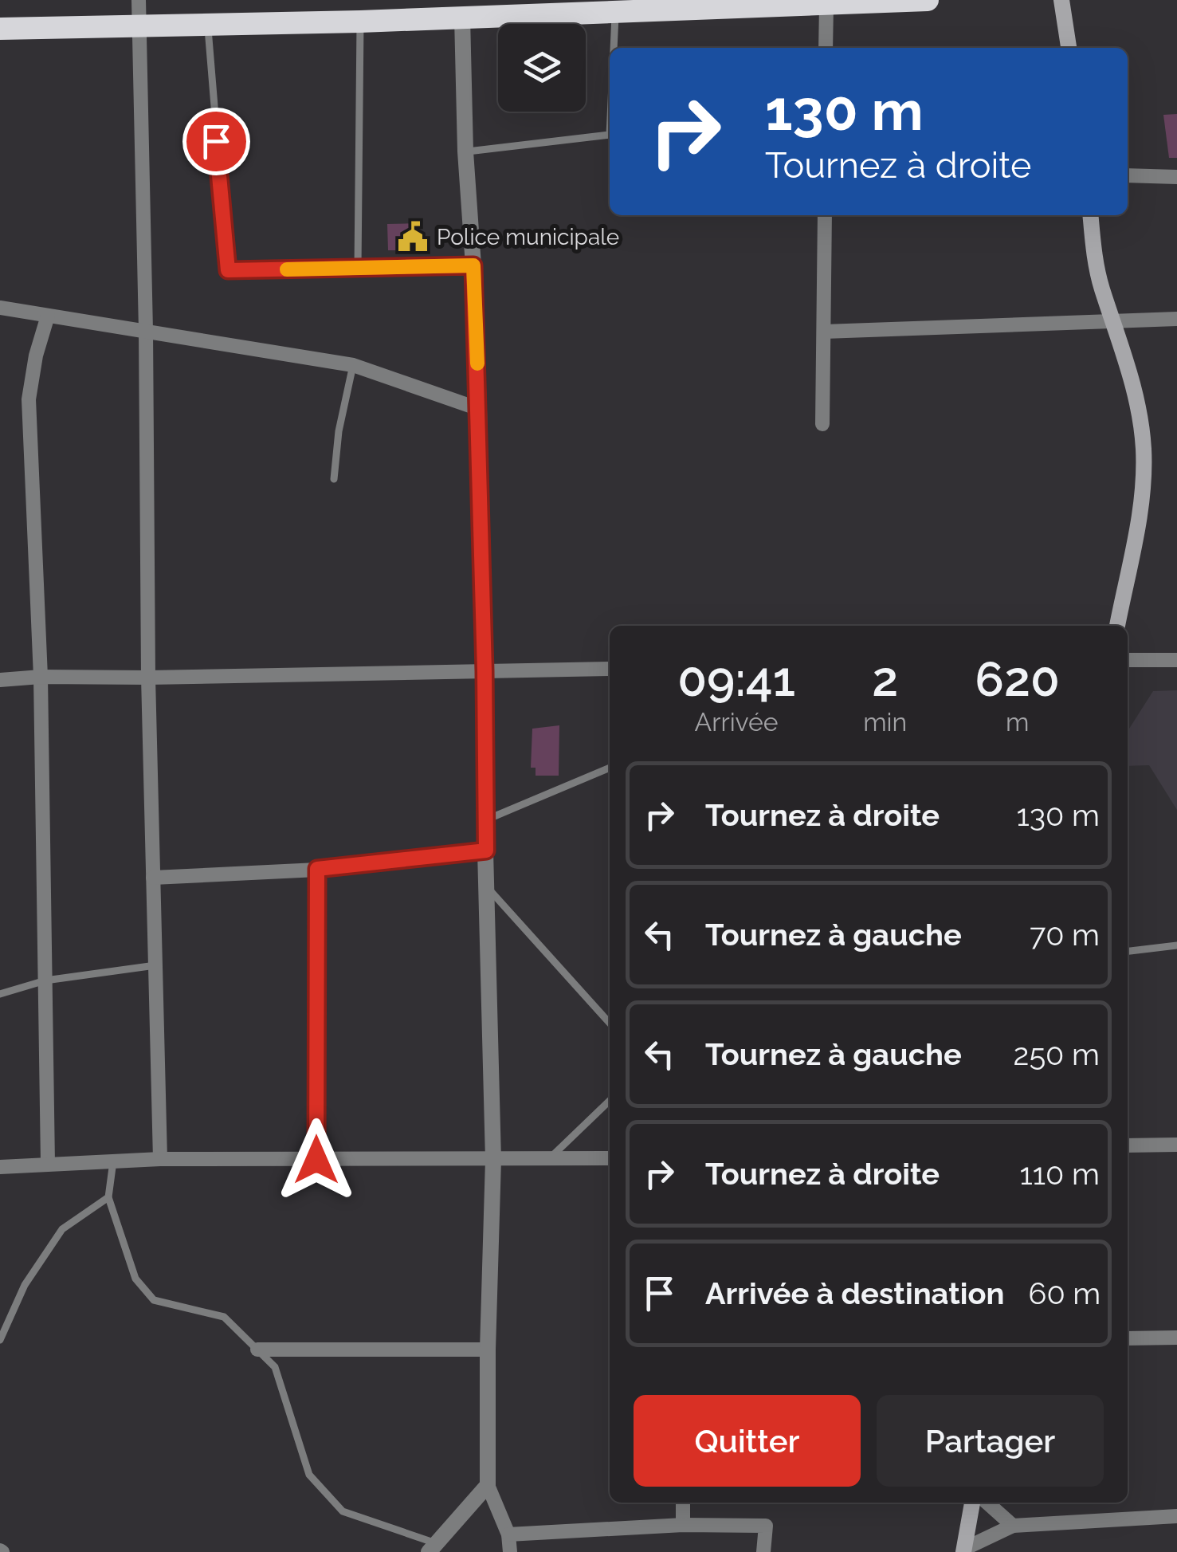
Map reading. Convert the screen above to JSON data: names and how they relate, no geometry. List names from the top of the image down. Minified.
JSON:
{"places":{"public building":["Police municipale"]},"page":{"turn":["130 m","Tournez à droite"],"eta":["09:41","Arrivée","2","min","620","m"],"list":[{"name":"Tournez à droite","value":"130 m"},{"name":"Tournez à gauche","value":"70 m"},{"name":"Tournez à gauche","value":"250 m"},{"name":"Tournez à droite","value":"110 m"},{"name":"Arrivée à destination","value":"60 m"}],"buttons":["Quitter","Partager"]}}
